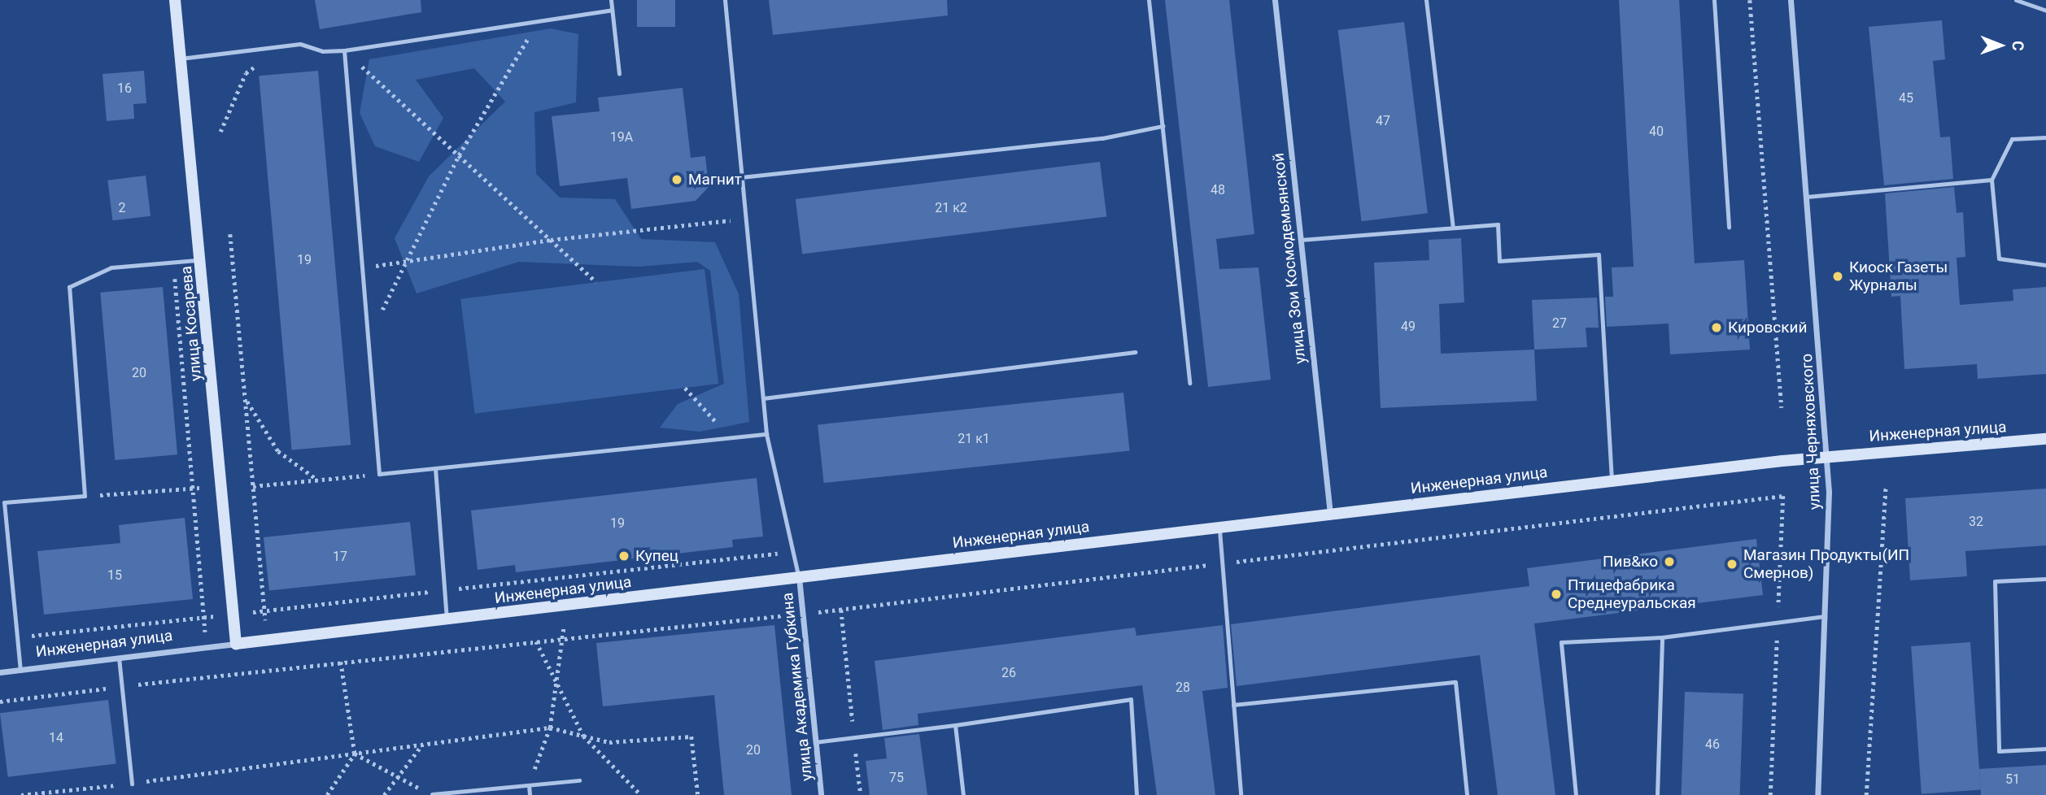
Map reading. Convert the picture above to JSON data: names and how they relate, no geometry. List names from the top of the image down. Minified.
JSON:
{"streets":{"street":["улица Зои Космодемьянской","улица Косарева","улица Черняховского","Инженерная улица","улица Академика Губкина"]},"crossings":[["улица Зои Космодемьянской","Инженерная улица"],["улица Косарева","Инженерная улица"],["улица Черняховского","Инженерная улица"],["Инженерная улица","улица Академика Губкина"]],"places":["Магнит","Киоск Газеты Журналы","Кировский","Купец","Пив&ко","Магазин Продукты(ИП Смернов)","Птицефабрика Среднеуральская"],"house_numbers":["16","45","47","40","19А","48","2","21 к2","19","27","49","20","21 к1","32","19","17","15","26","28","14","46","20","75","51"],"north":"right"}
